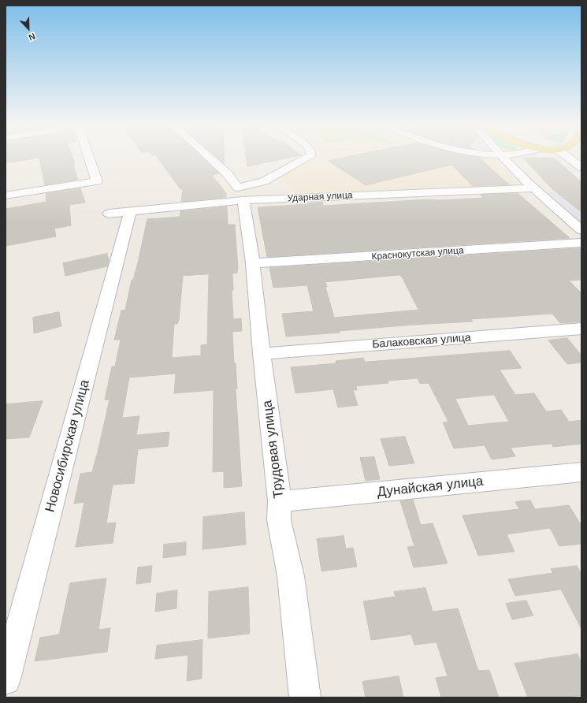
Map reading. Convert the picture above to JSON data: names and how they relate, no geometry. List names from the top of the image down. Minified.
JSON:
{"streets":{"street":["Ударная улица","Краснокутская улица","Балаковская улица","Новосибирская улица","Трудовая улица","Дунайская улица"]},"crossings":[["Ударная улица","Новосибирская улица"],["Ударная улица","Трудовая улица"],["Краснокутская улица","Трудовая улица"],["Балаковская улица","Трудовая улица"],["Трудовая улица","Дунайская улица"]],"north":"bottom right"}
